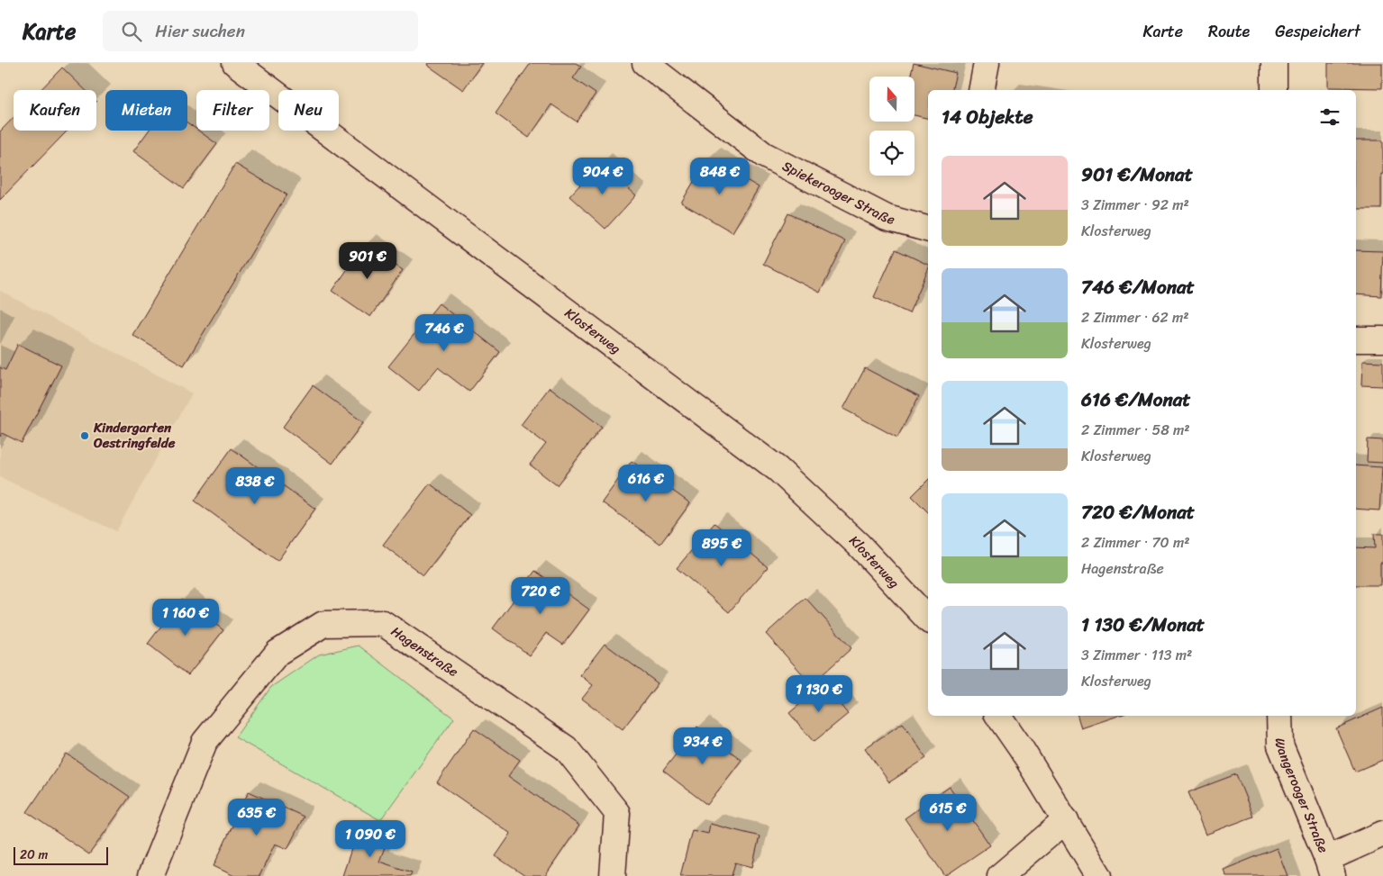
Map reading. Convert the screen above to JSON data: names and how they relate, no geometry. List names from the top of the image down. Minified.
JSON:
{"streets":{"street":["Spiekerooger Straße","Klosterweg","Hagenstraße","Wangerooger Straße"]},"places":["Kindergarten Oestringfelde"],"scale_bar":"20 m","north":"top","page":{"header":"Karte","search":"Hier suchen","nav":["Karte","Route","Gespeichert"],"chip":["Kaufen","Mieten","Filter","Neu"],"heading":"14 Objekte","list":[{"name":"901 €/Monat","note":"3 Zimmer · 92 m² · Klosterweg"},{"name":"746 €/Monat","note":"2 Zimmer · 62 m² · Klosterweg"},{"name":"616 €/Monat","note":"2 Zimmer · 58 m² · Klosterweg"},{"name":"720 €/Monat","note":"2 Zimmer · 70 m² · Hagenstraße"},{"name":"1 130 €/Monat","note":"3 Zimmer · 113 m² · Klosterweg"}],"price":["904 €","848 €","901 €","746 €","616 €","838 €","895 €","720 €","1 160 €","1 130 €","934 €","615 €","635 €","1 090 €"],"scale":"20 m"}}
